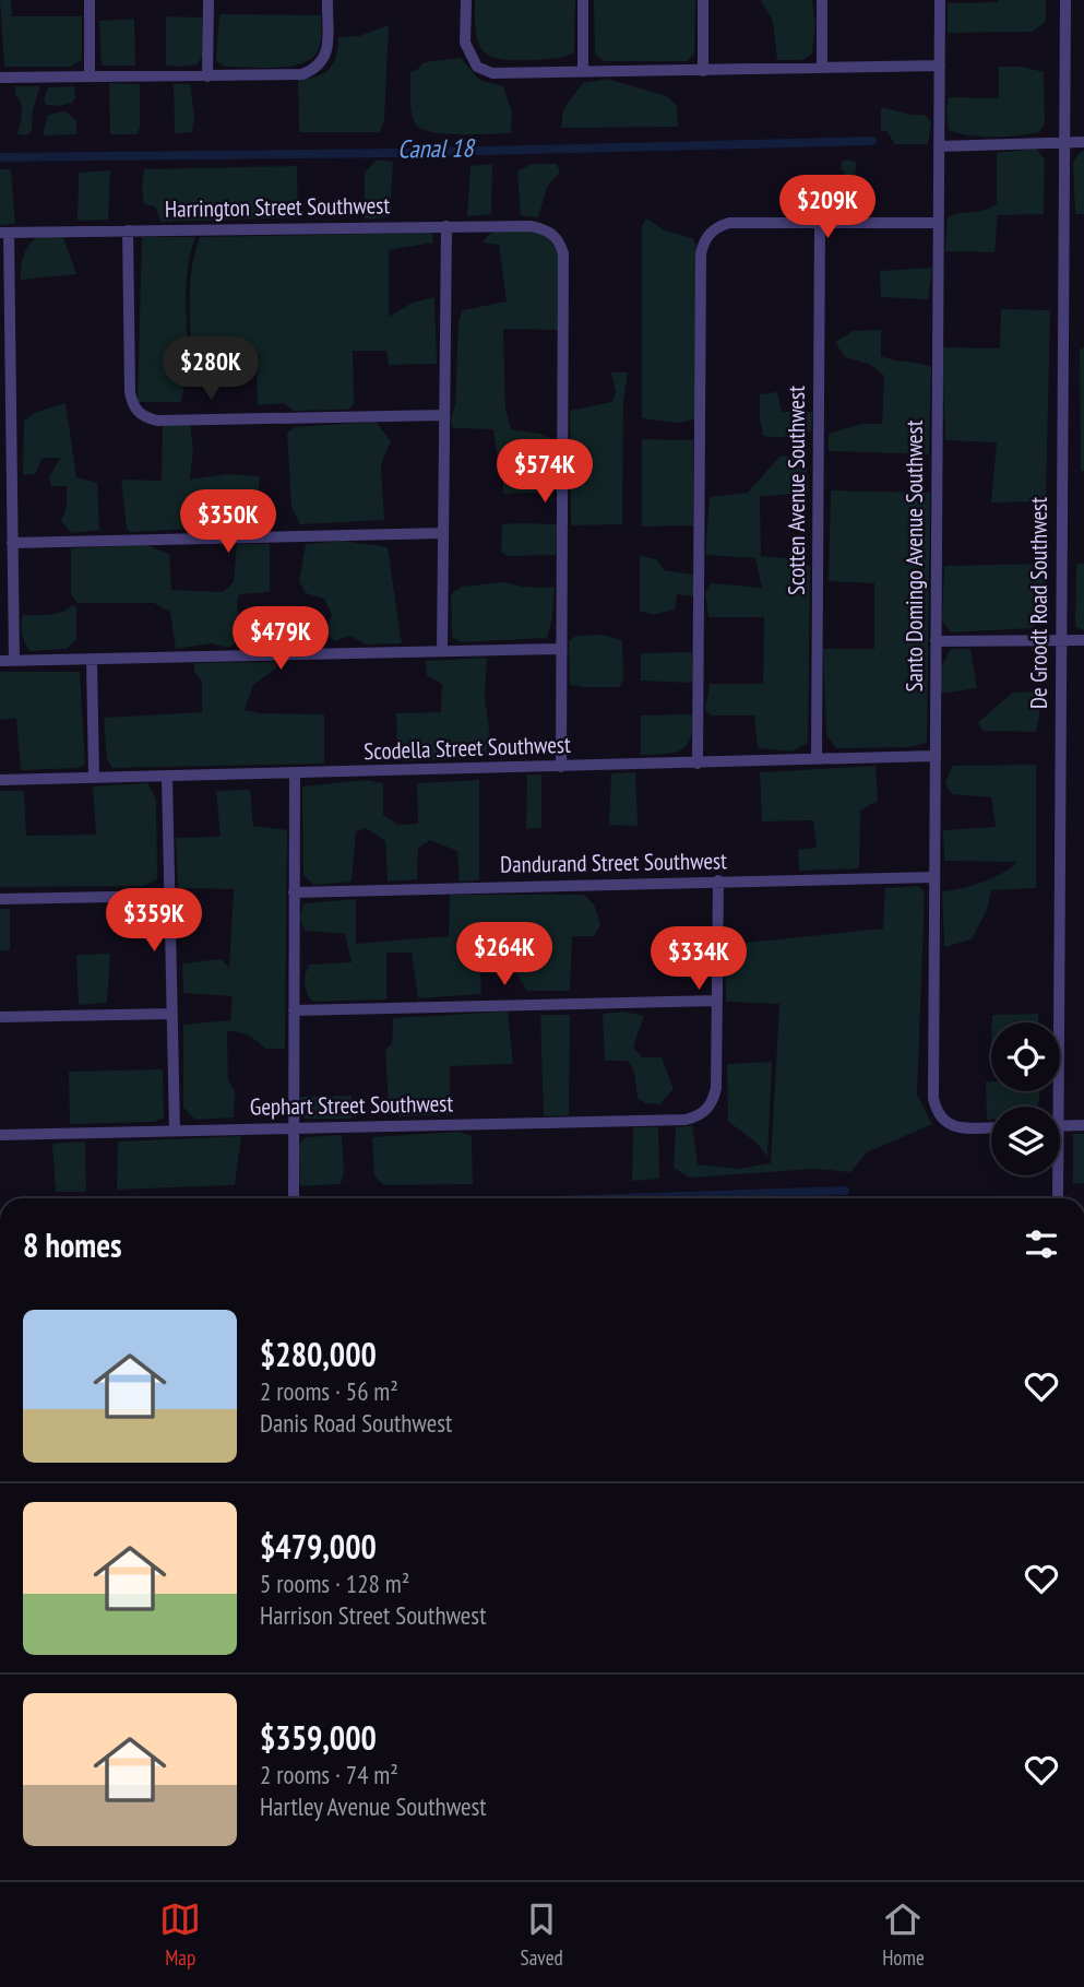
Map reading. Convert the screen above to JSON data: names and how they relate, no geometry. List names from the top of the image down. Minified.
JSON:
{"streets":{"street":["Harrington Street Southwest","Scotten Avenue Southwest","Santo Domingo Avenue Southwest","De Groodt Road Southwest","Scodella Street Southwest","Dandurand Street Southwest","Gephart Street Southwest"]},"crossings":[["Scotten Avenue Southwest","Scodella Street Southwest"],["Santo Domingo Avenue Southwest","Scodella Street Southwest"],["Santo Domingo Avenue Southwest","Dandurand Street Southwest"]],"water":["Canal 18"],"page":{"price":["$209K","$280K","$574K","$350K","$479K","$359K","$264K","$334K"],"heading":"8 homes","list":[{"name":"$280,000","note":"2 rooms · 56 m² · Danis Road Southwest"},{"name":"$479,000","note":"5 rooms · 128 m² · Harrison Street Southwest"},{"name":"$359,000","note":"2 rooms · 74 m² · Hartley Avenue Southwest"}],"tabs":["Map","Saved","Home"]}}
